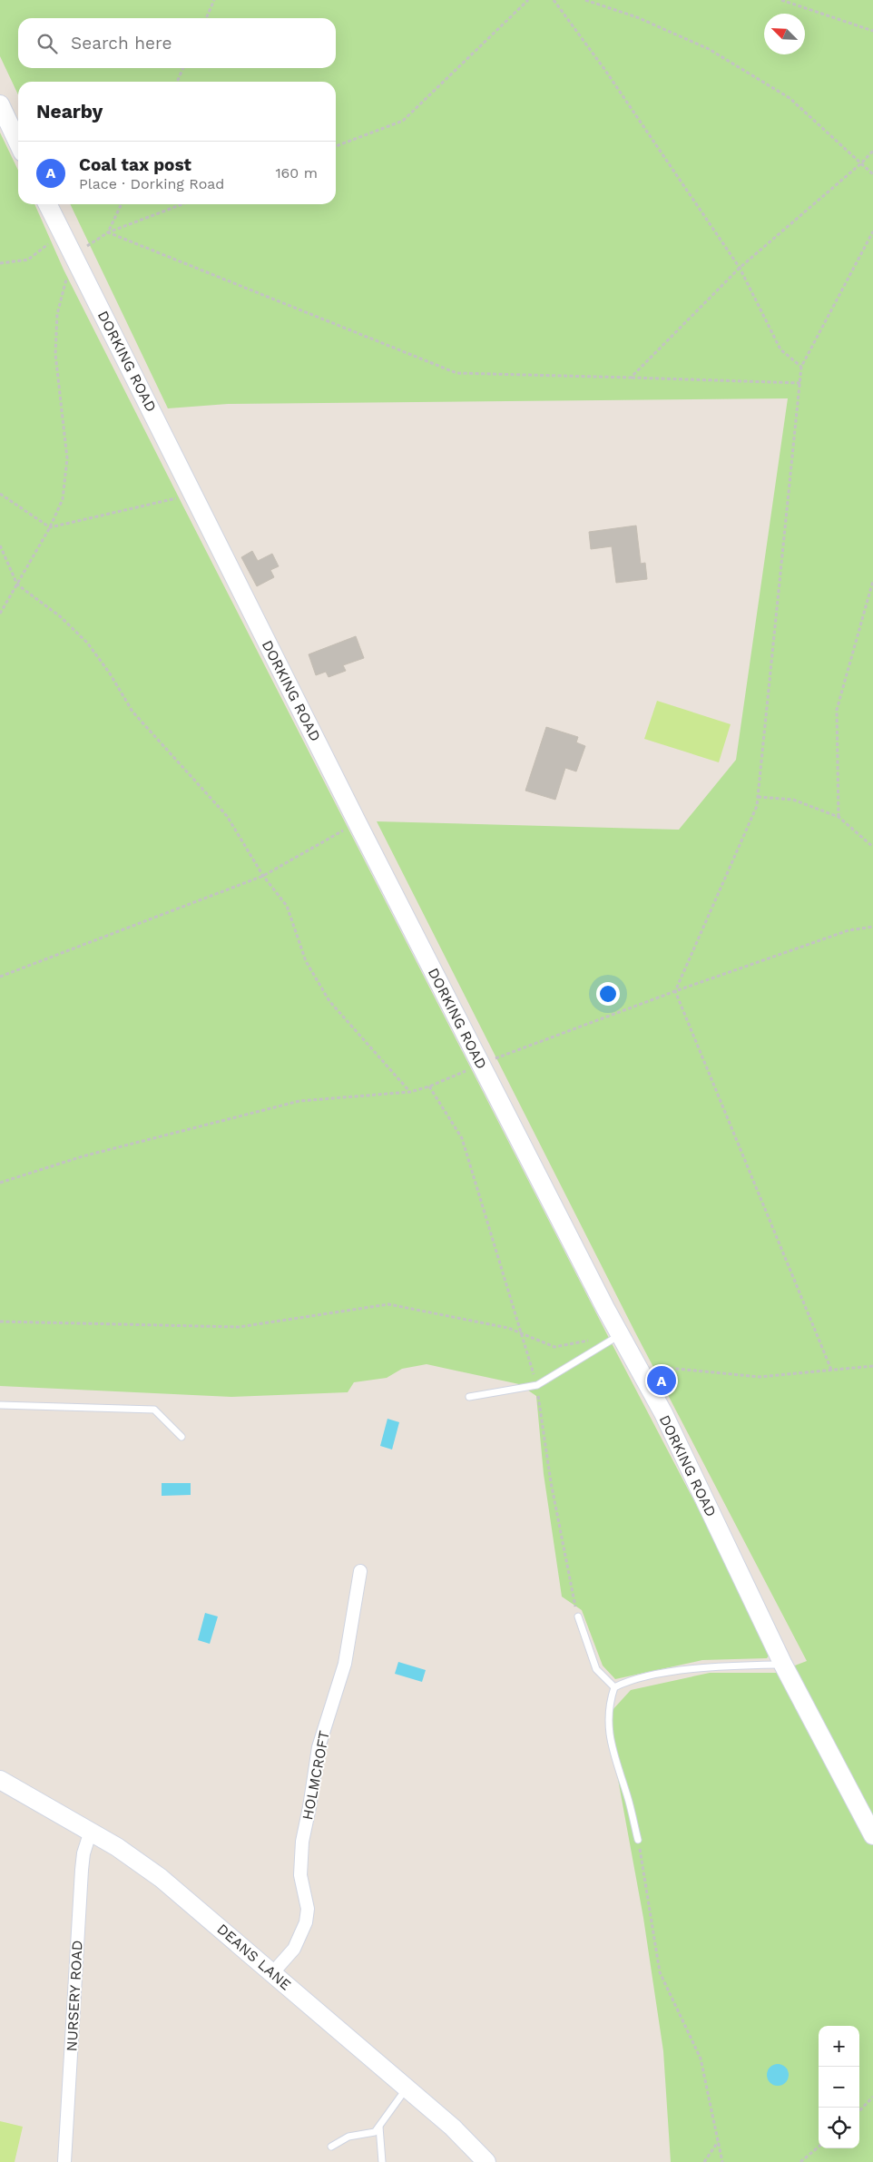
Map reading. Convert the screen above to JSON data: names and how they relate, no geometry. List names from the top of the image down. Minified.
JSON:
{"streets":{"main road":["DORKING ROAD","DEANS LANE"],"street":["HOLMCROFT","NURSERY ROAD"]},"crossings":[["HOLMCROFT","DEANS LANE"],["DEANS LANE","NURSERY ROAD"]],"north":"top left","page":{"search":"Search here","heading":"Nearby","list":[{"mark":"A","name":"Coal tax post","note":"Place · Dorking Road","value":"160 m"}],"pins":"A","map_buttons":["+","−"]}}
